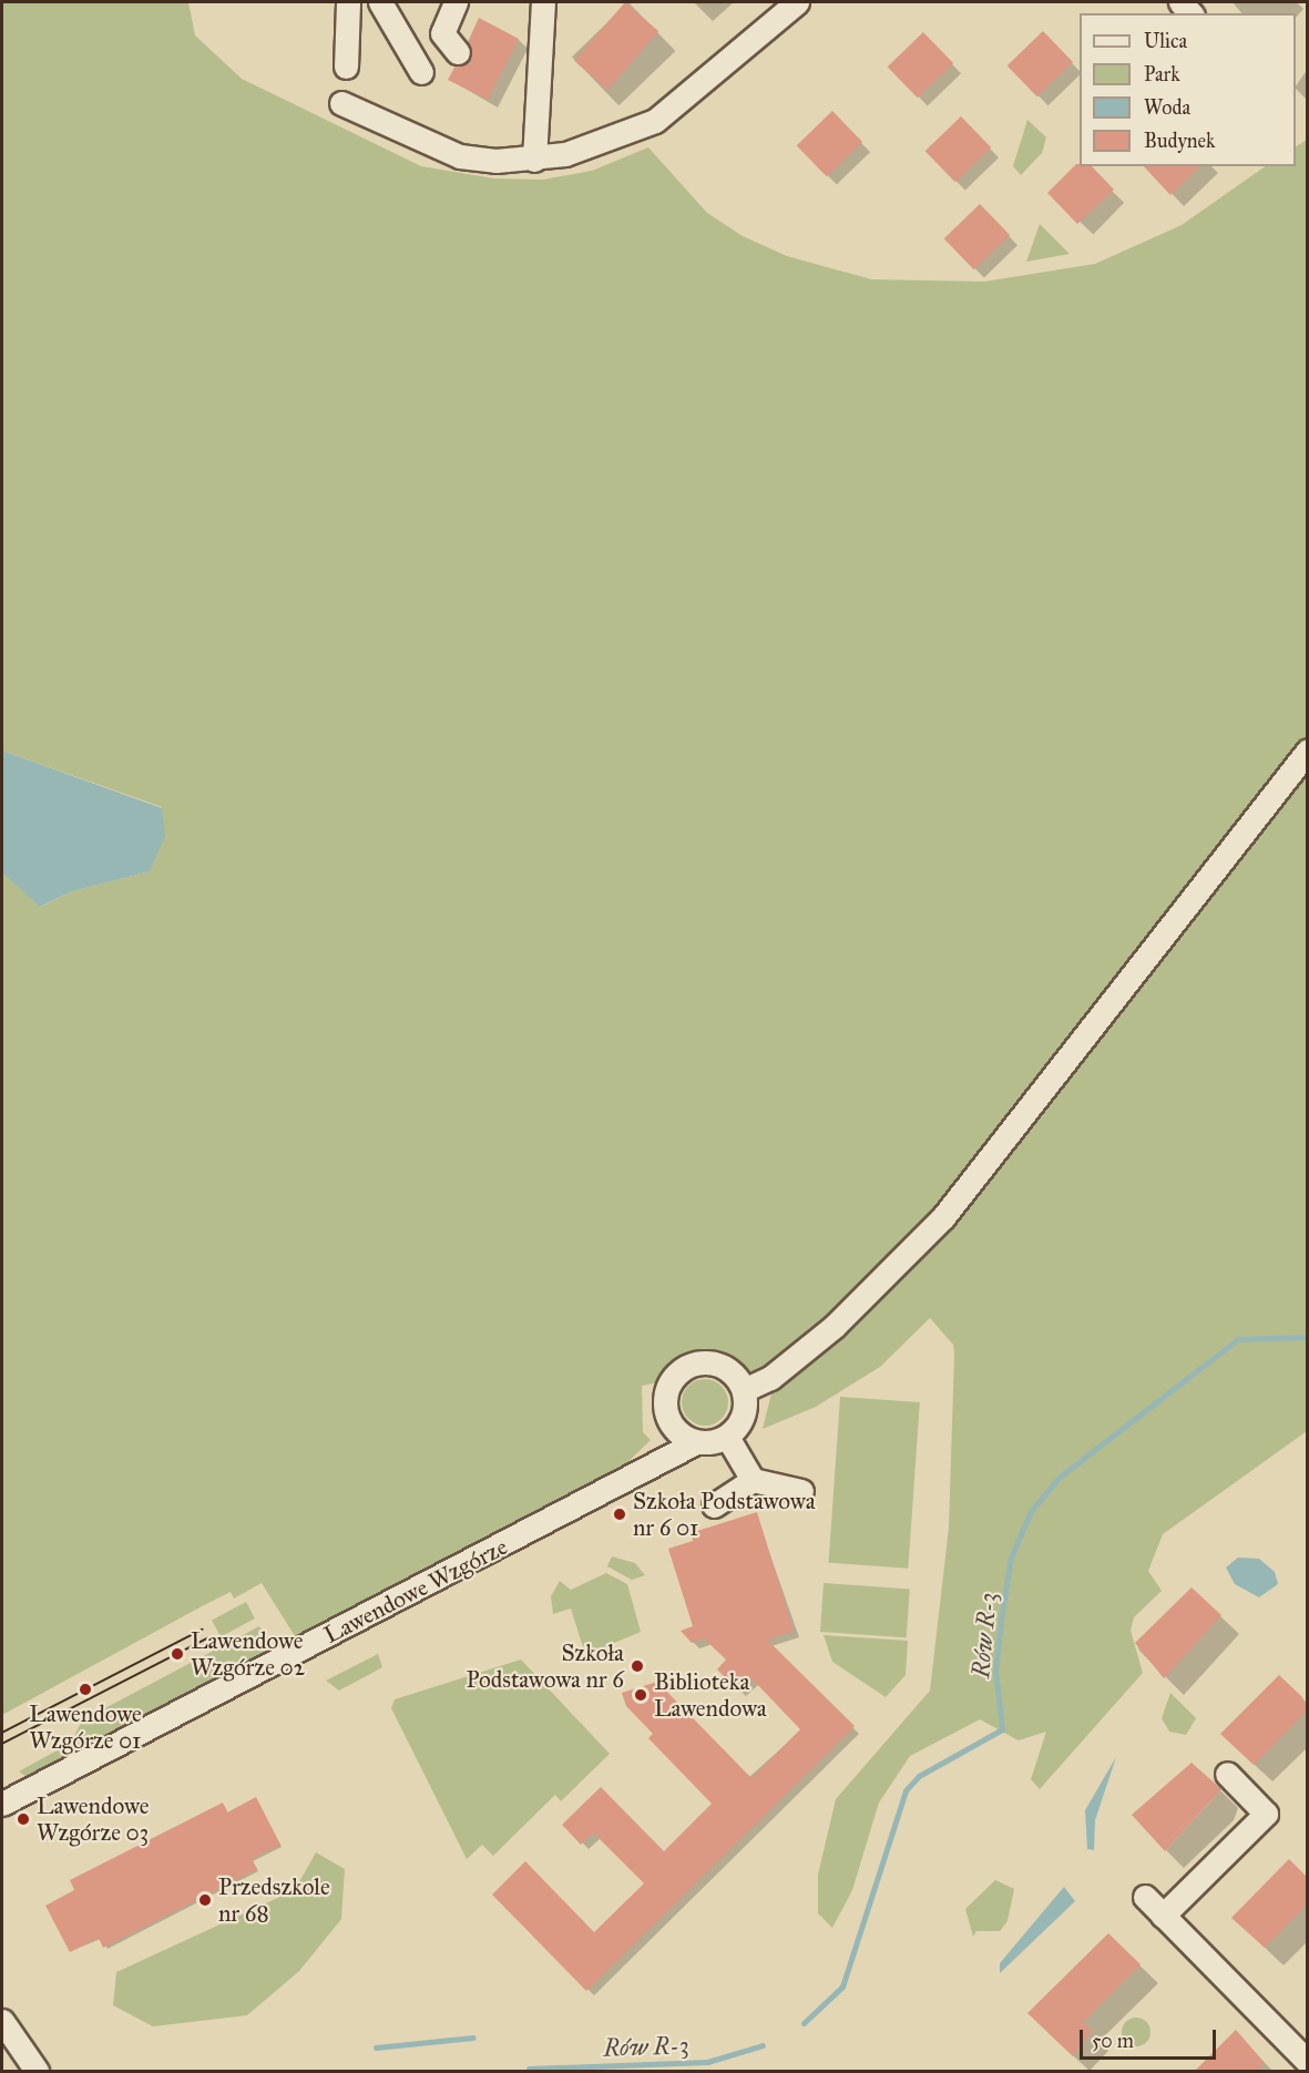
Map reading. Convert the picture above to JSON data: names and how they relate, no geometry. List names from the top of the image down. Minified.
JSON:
{"streets":{"street":["Lawendowe Wzgórze"]},"water":["Rów R-3"],"places":["Szkoła Podstawowa nr 6 01","Lawendowe Wzgórze 02","Szkoła Podstawowa nr 6","Lawendowe Wzgórze 01","Biblioteka Lawendowa","Lawendowe Wzgórze 03","Przedszkole nr 68"],"legend":["Ulica","Park","Woda","Budynek"],"scale_bar":"50 m"}
